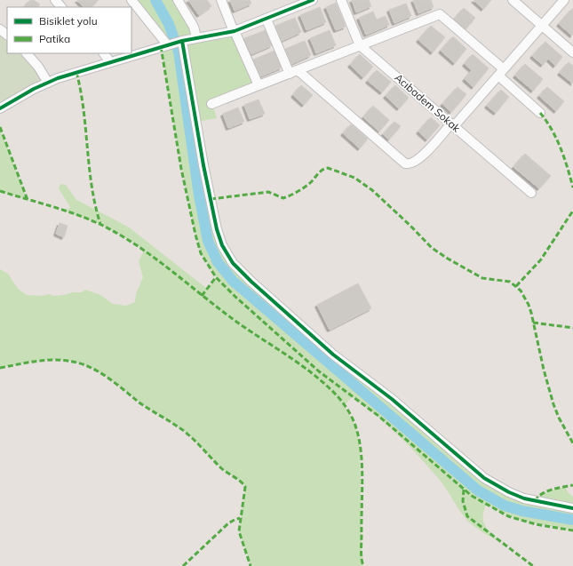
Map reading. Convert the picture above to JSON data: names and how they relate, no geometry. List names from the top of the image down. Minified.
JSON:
{"streets":{"street":["Acıbadem Sokak"]},"legend":["Bisiklet yolu","Patika"]}
